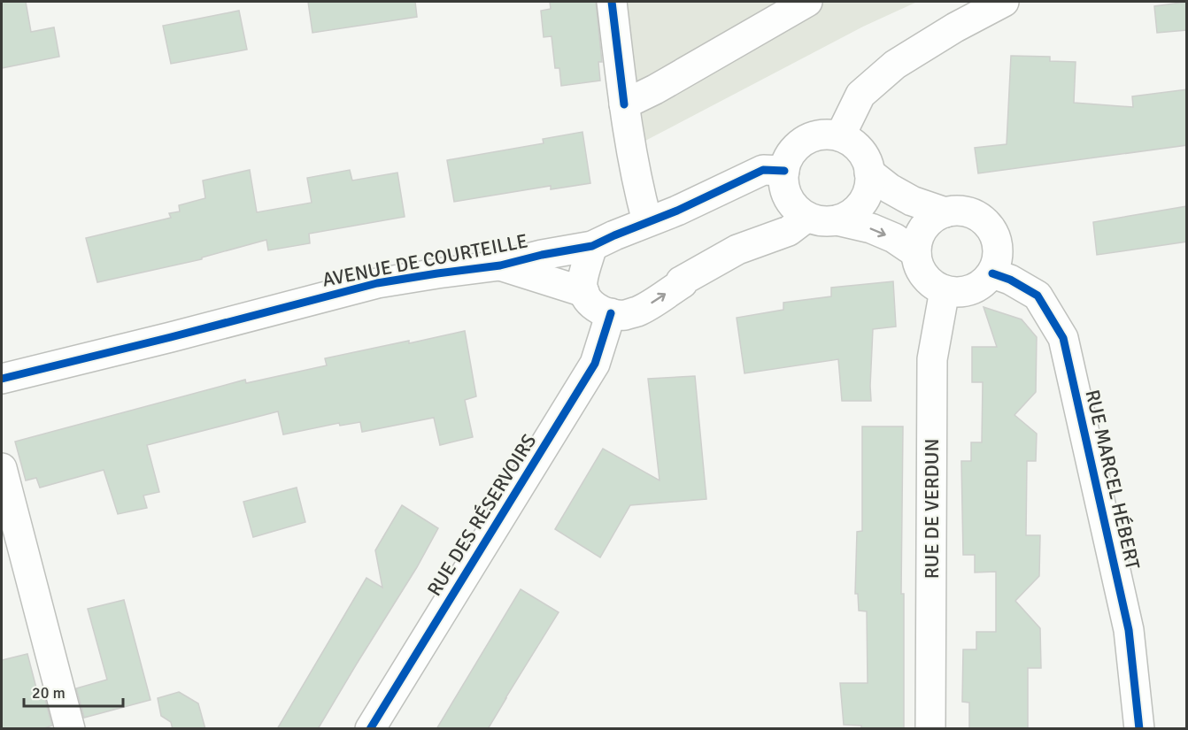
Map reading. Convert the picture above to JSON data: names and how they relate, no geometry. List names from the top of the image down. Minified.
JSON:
{"streets":{"street":["AVENUE DE COURTEILLE","RUE MARCEL HÉBERT","RUE DE VERDUN","RUE DES RÉSERVOIRS"]},"crossings":[["AVENUE DE COURTEILLE","RUE DES RÉSERVOIRS"],["RUE MARCEL HÉBERT","RUE DE VERDUN"]],"scale_bar":"20 m"}
